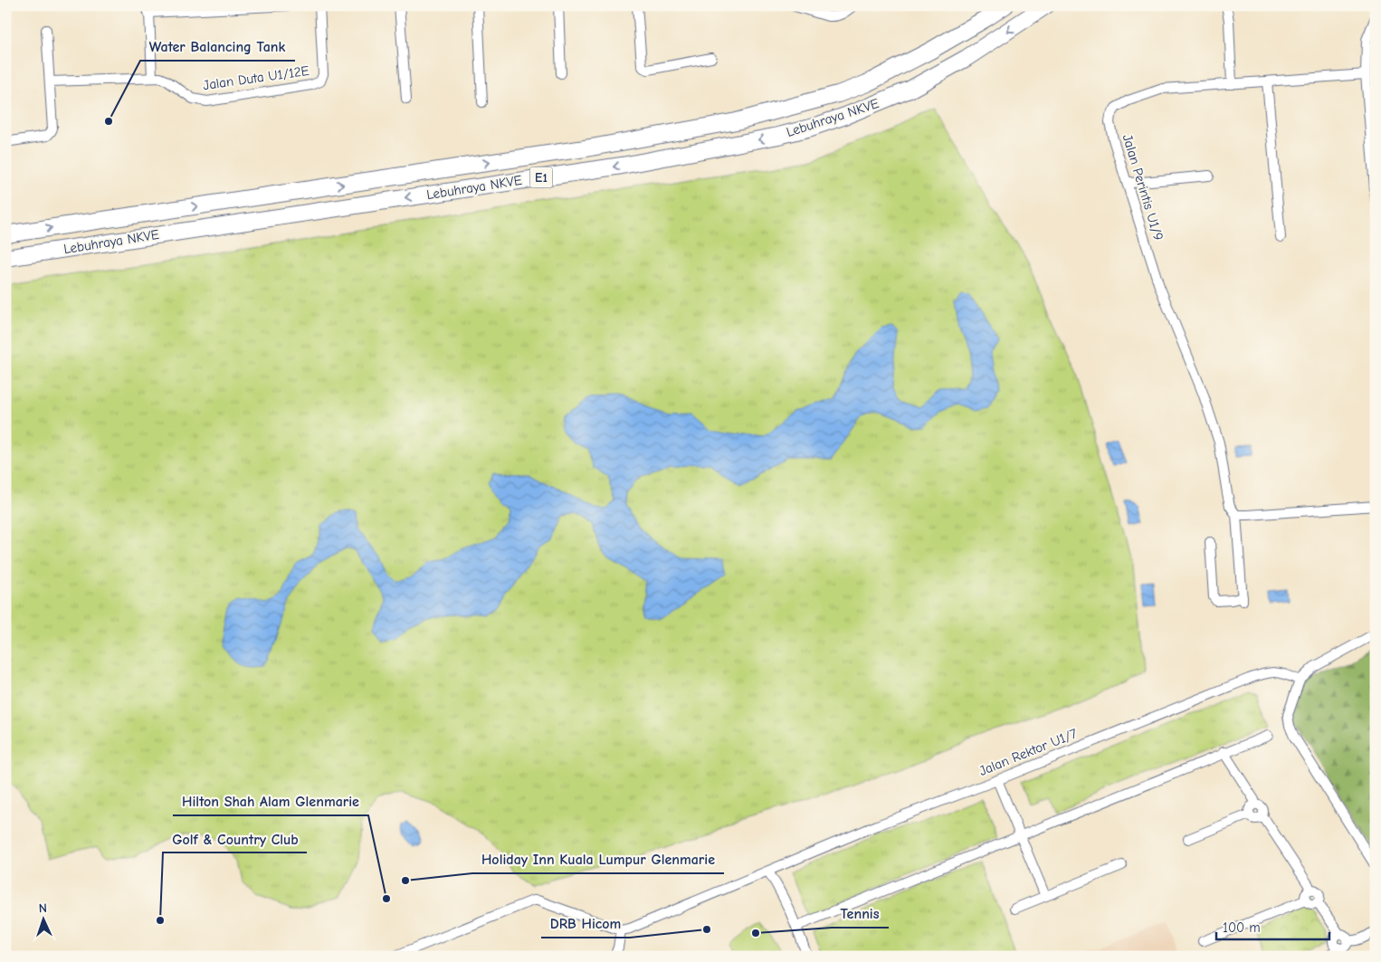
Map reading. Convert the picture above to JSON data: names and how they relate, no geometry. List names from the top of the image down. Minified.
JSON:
{"streets":{"highway":["Lebuhraya NKVE","E1"],"street":["Jalan Duta U1/12E","Jalan Perintis U1/9","Jalan Rektor U1/7"]},"places":["Water Balancing Tank","Holiday Inn Kuala Lumpur Glenmarie","Hilton Shah Alam Glenmarie","Golf & Country Club","DRB Hicom","Tennis"],"scale_bar":"100 m","north":"top"}
